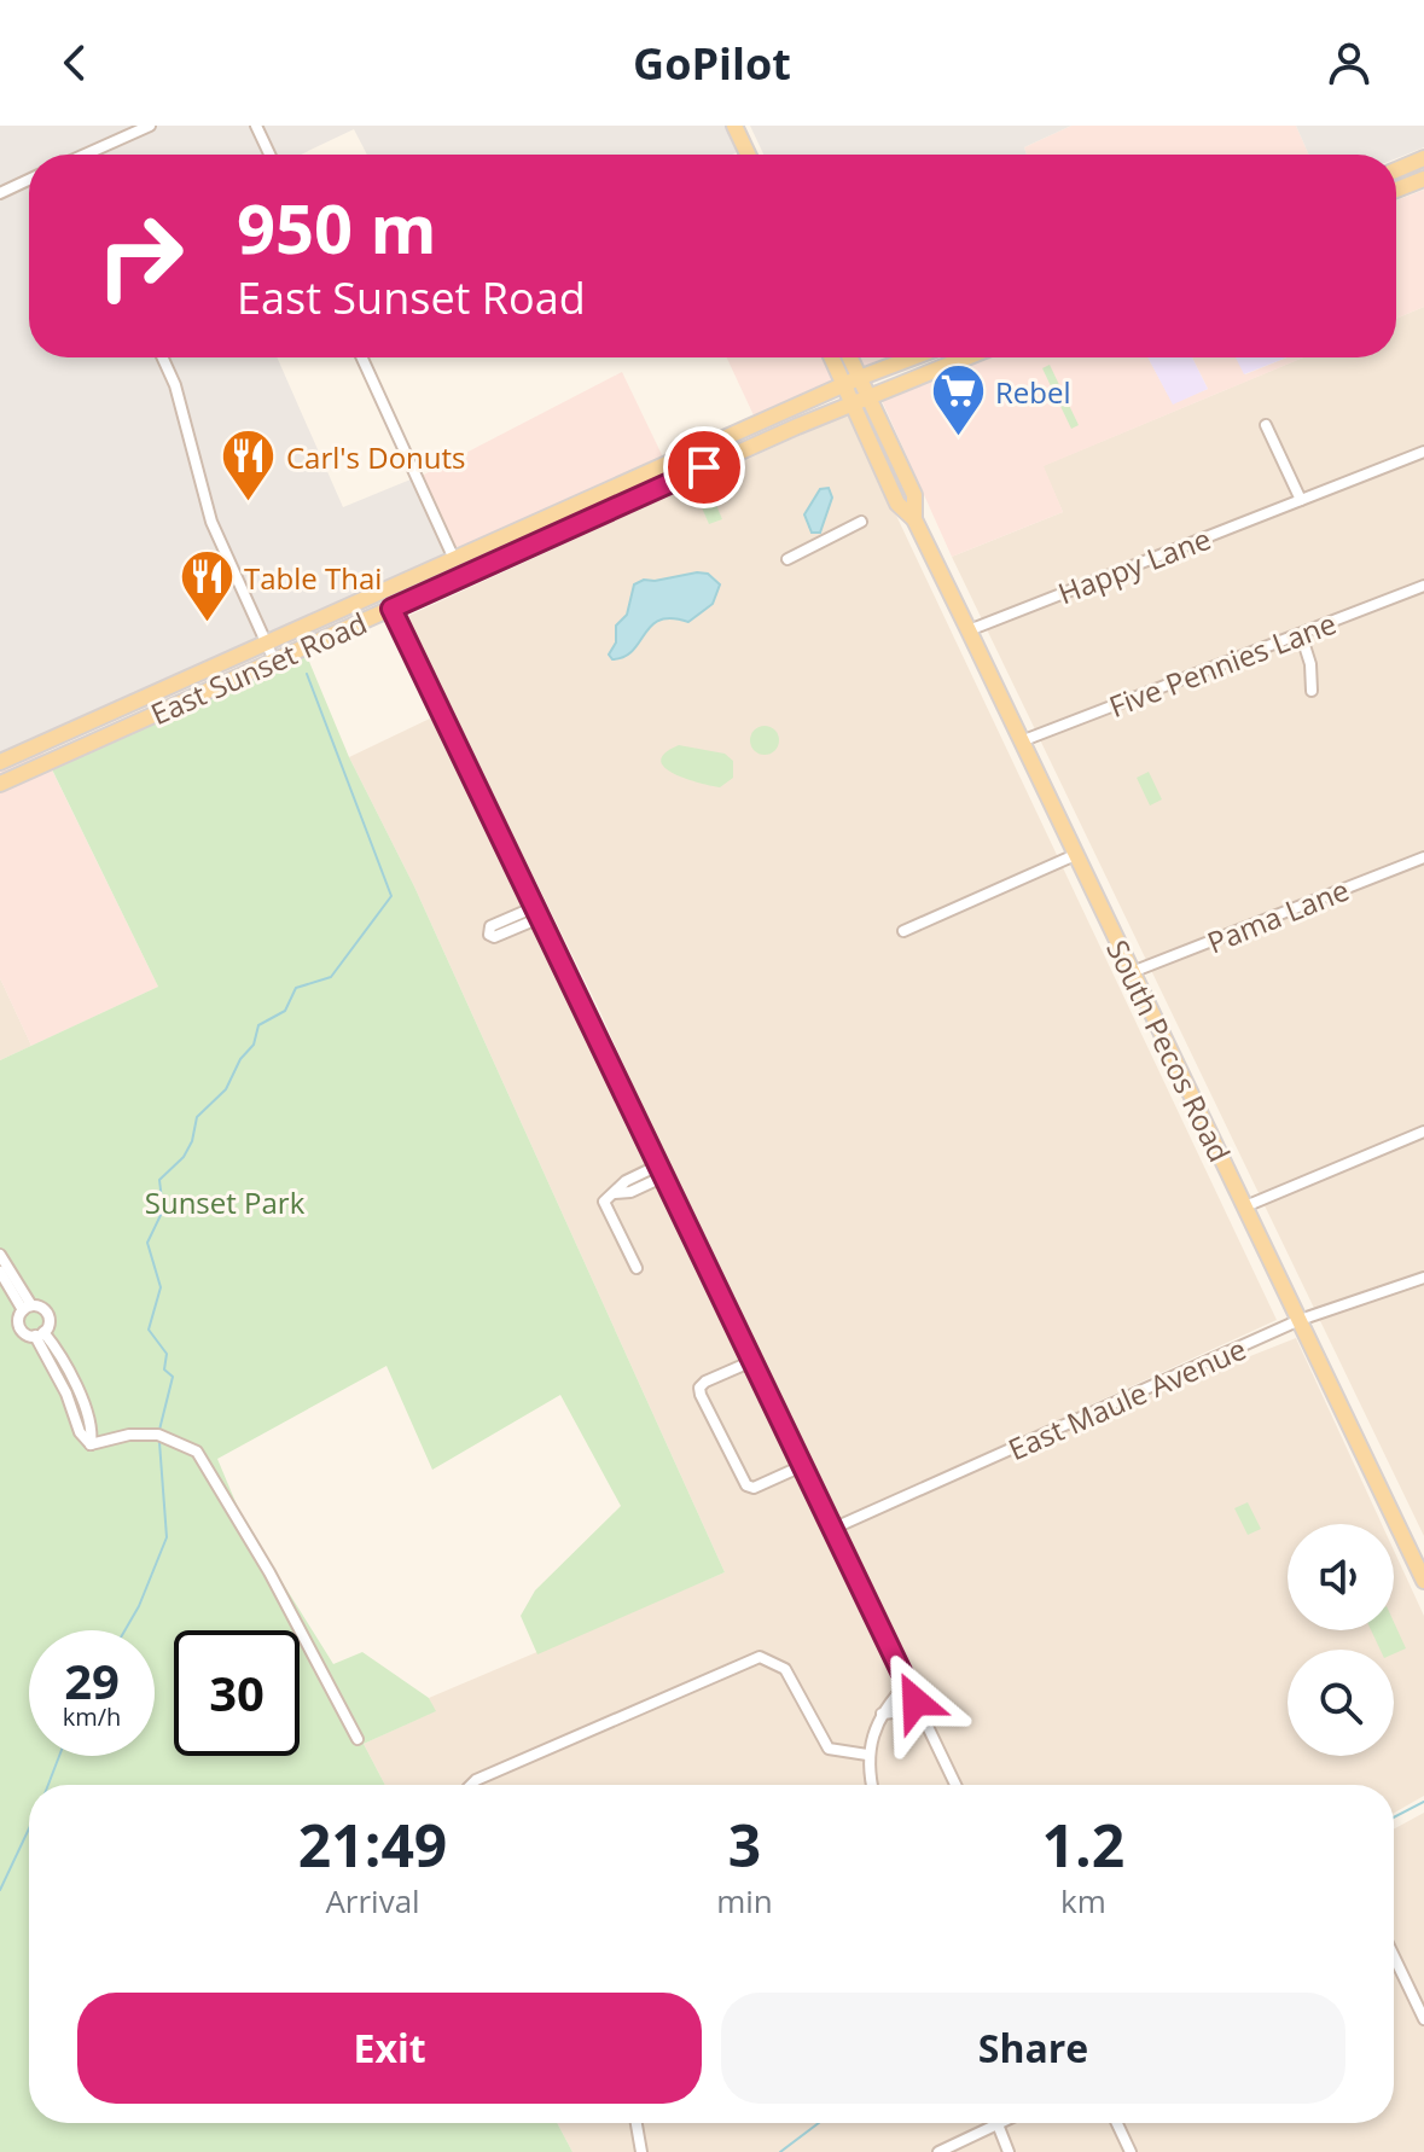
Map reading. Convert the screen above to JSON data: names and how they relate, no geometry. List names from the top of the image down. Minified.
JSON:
{"streets":{"main road":["East Sunset Road","South Pecos Road"],"street":["Happy Lane","Five Pennies Lane","Pama Lane","East Maule Avenue"]},"crossings":[["Happy Lane","South Pecos Road"],["Five Pennies Lane","South Pecos Road"],["East Sunset Road","South Pecos Road"],["Pama Lane","South Pecos Road"],["South Pecos Road","East Maule Avenue"]],"parks":["Sunset Park"],"places":{"supermarket":["Rebel"],"restaurant":["Carl's Donuts","Table Thai"]},"page":{"header":"GoPilot","turn":["950 m","East Sunset Road"],"speed":"29 km/h","limit":"30","eta":["21:49","Arrival","3","min","1.2","km"],"buttons":["Exit","Share"]}}
